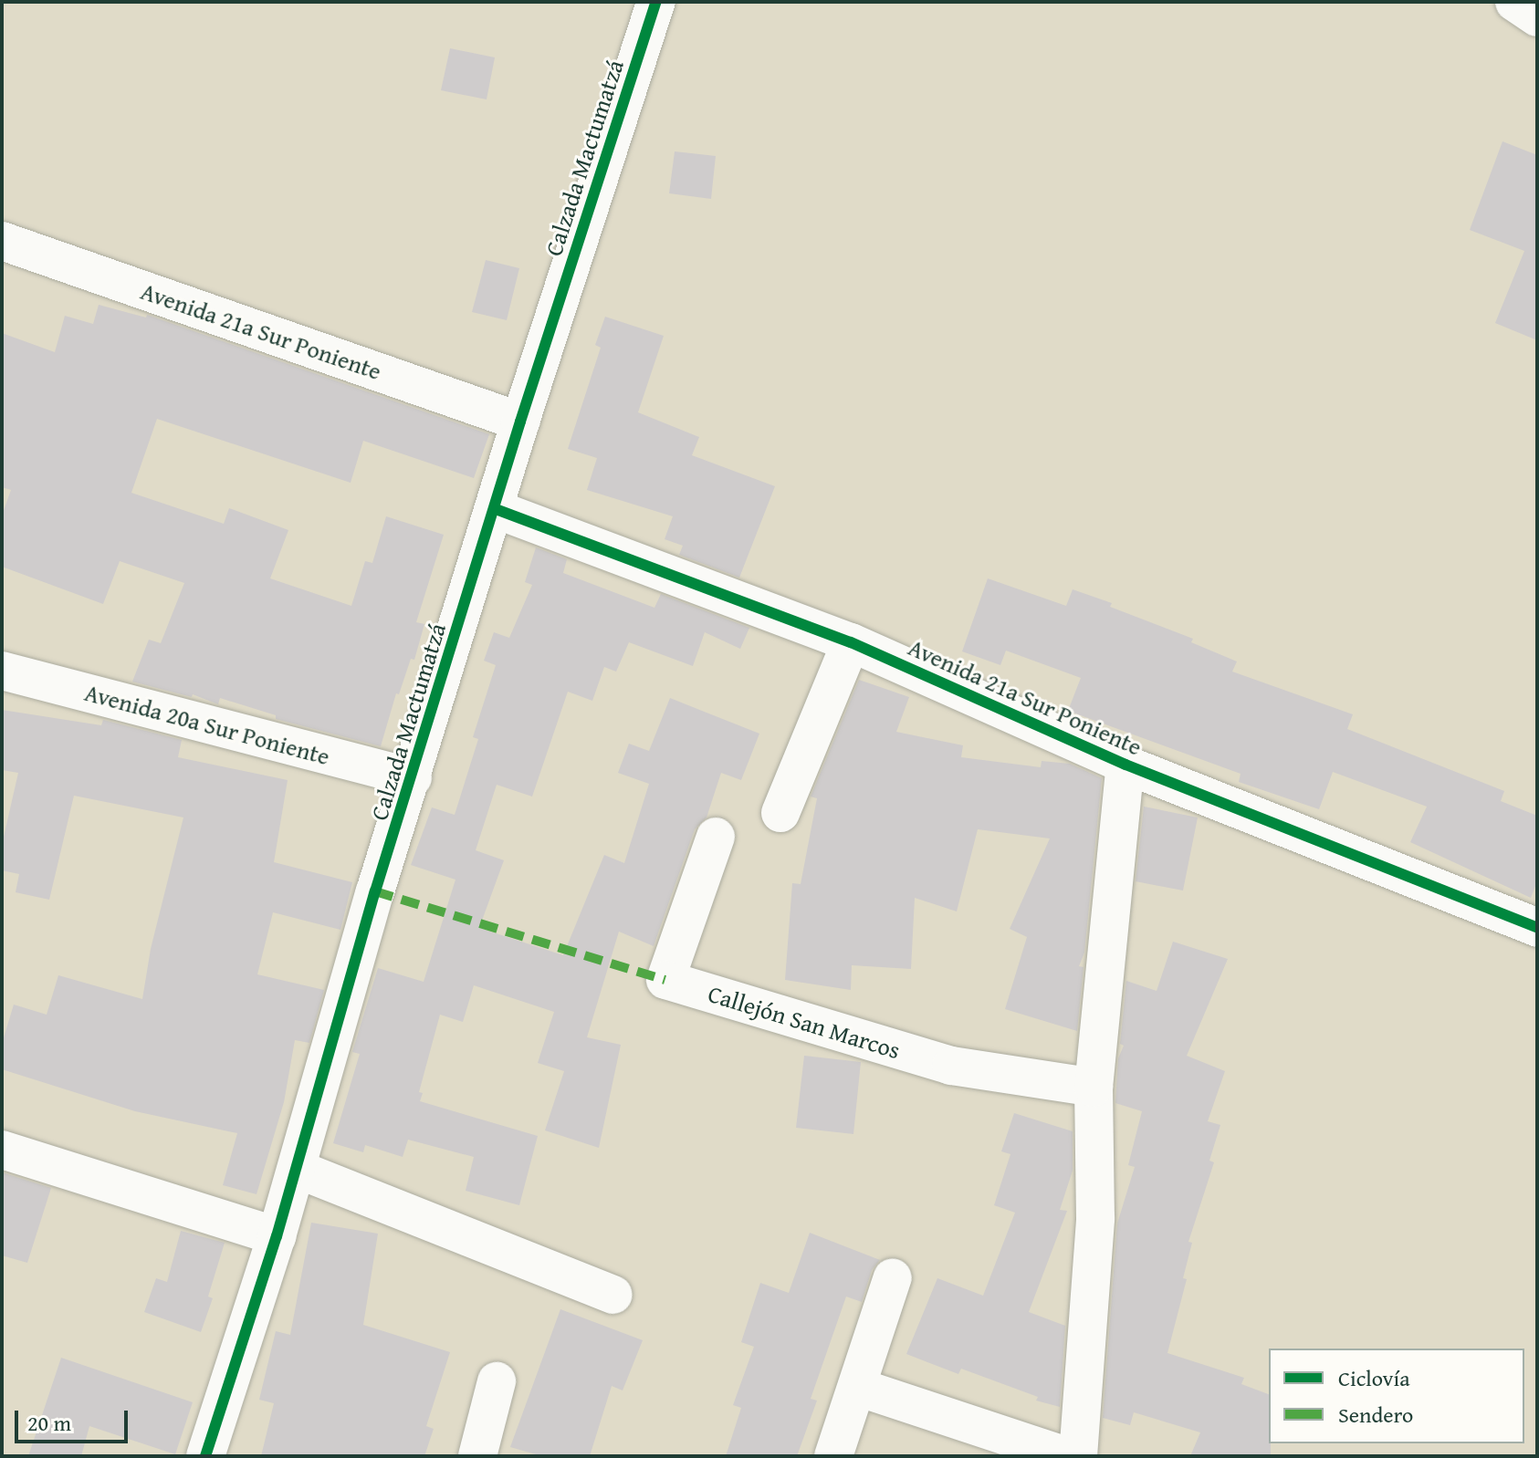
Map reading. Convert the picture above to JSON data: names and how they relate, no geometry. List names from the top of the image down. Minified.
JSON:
{"streets":{"street":["Calzada Mactumatzá","Avenida 21a Sur Poniente","Avenida 20a Sur Poniente","Callejón San Marcos"]},"crossings":[["Calzada Mactumatzá","Avenida 21a Sur Poniente"],["Calzada Mactumatzá","Avenida 20a Sur Poniente"]],"legend":["Ciclovía","Sendero"],"scale_bar":"20 m"}
